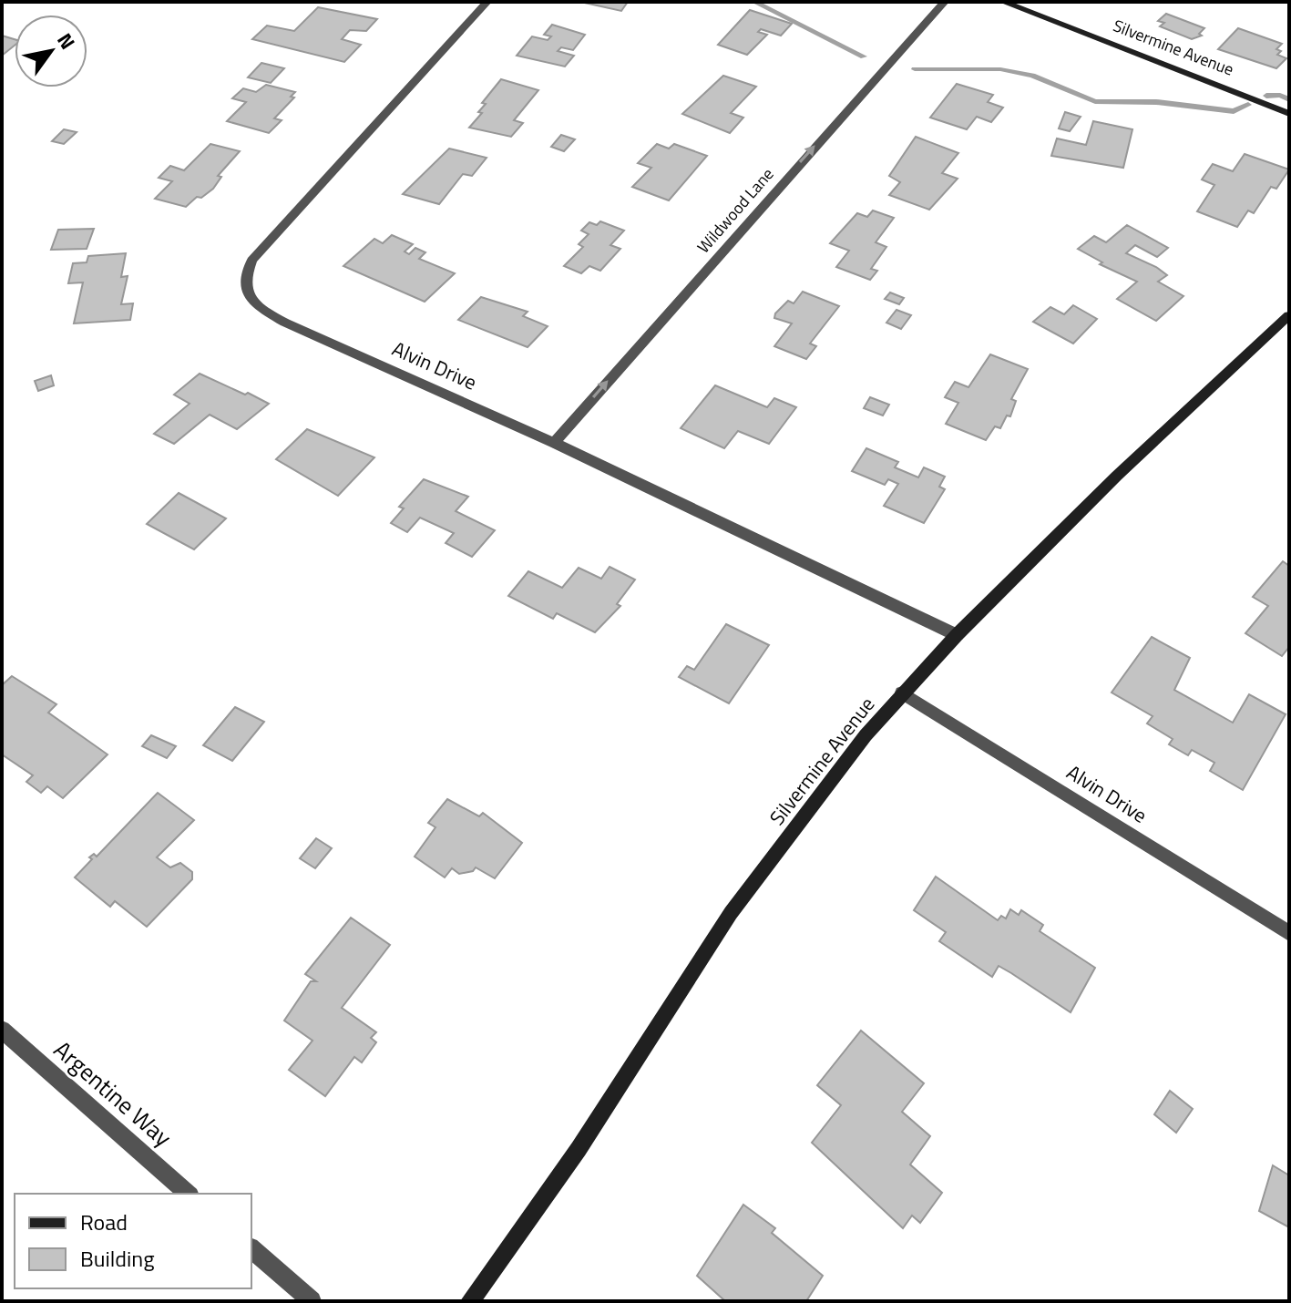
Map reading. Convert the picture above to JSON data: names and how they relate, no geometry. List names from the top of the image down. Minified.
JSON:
{"streets":{"street":["Silvermine Avenue","Wildwood Lane","Alvin Drive","Argentine Way"]},"crossings":[["Silvermine Avenue","Alvin Drive"],["Wildwood Lane","Alvin Drive"]],"one_way":["Wildwood Lane"],"legend":["Road","Building"],"north":"top right"}
